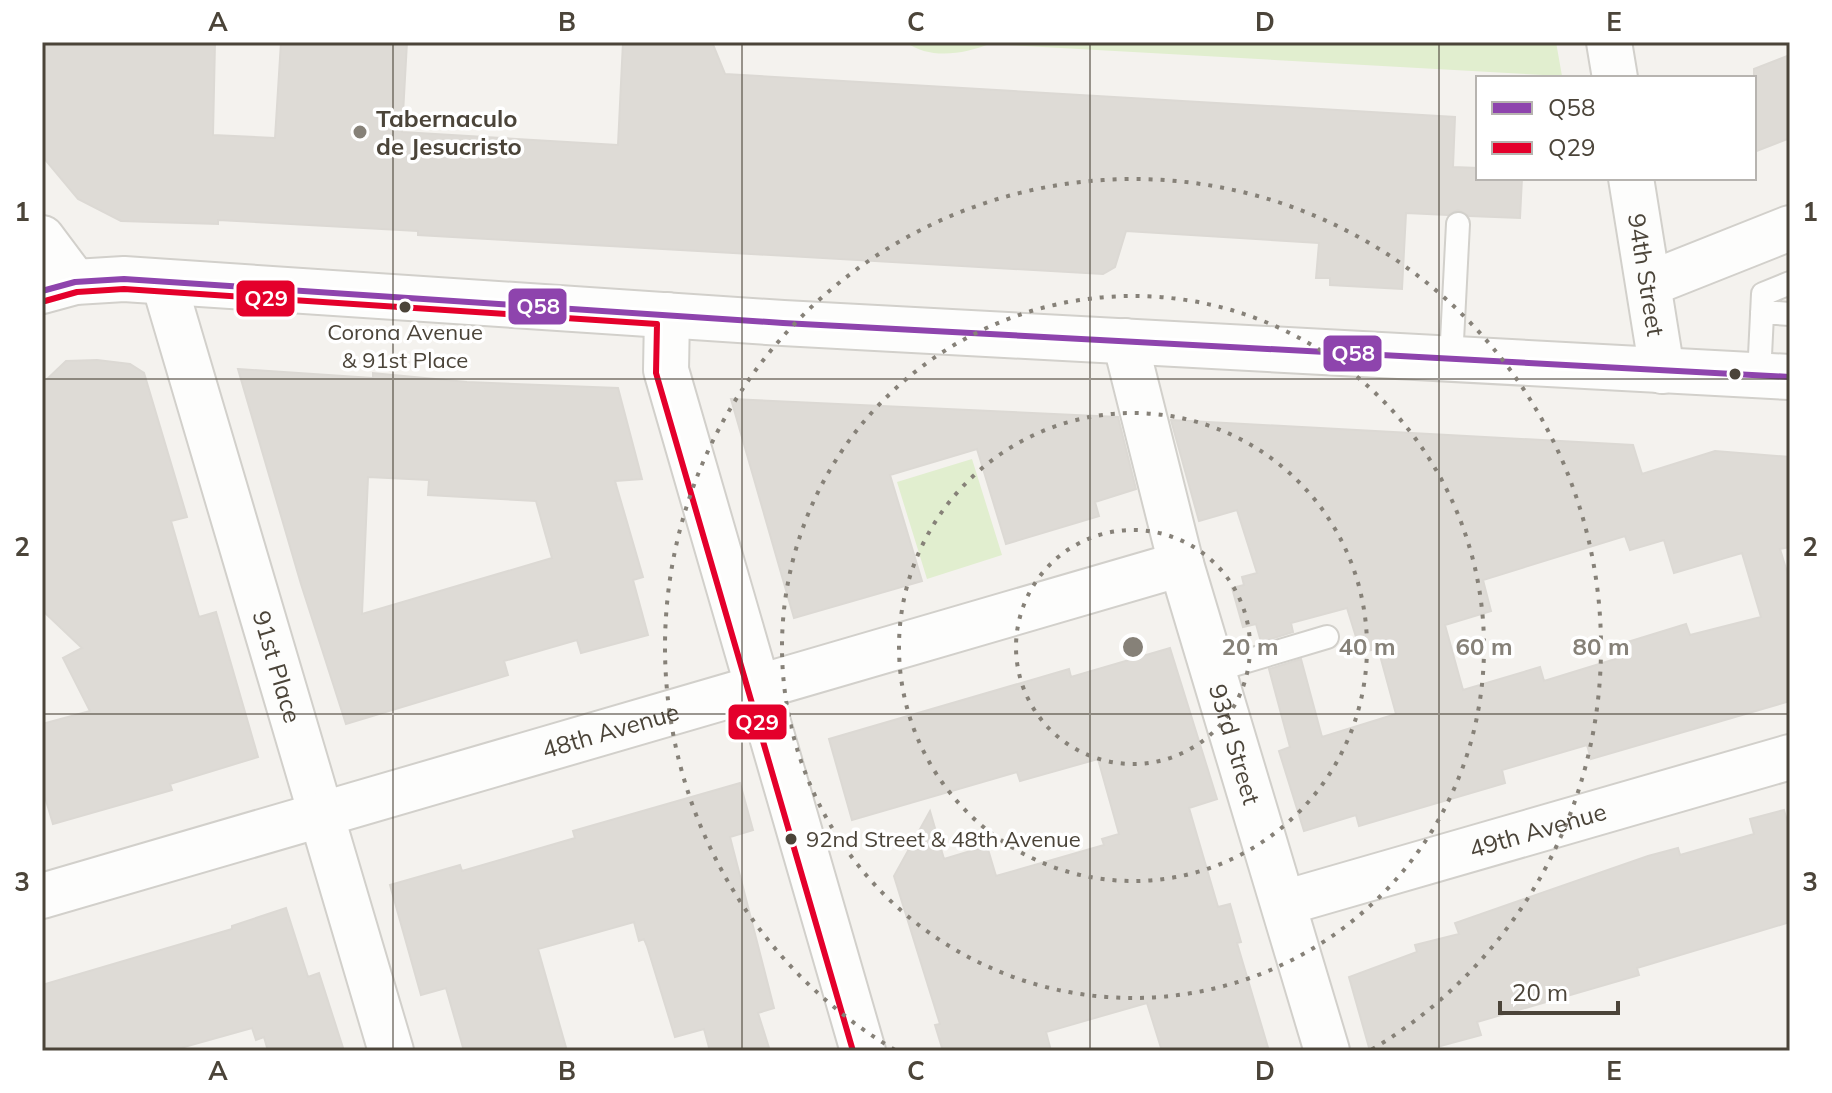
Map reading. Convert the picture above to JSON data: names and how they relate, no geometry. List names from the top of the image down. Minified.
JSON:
{"streets":{"street":["94th Street","91st Place","48th Avenue","93rd Street","49th Avenue"]},"crossings":[["91st Place","48th Avenue"],["48th Avenue","93rd Street"],["93rd Street","49th Avenue"]],"places":["Tabernaculo de Jesucristo","Corona Avenue & 91st Place","92nd Street & 48th Avenue"],"lines":["transit line Q58","transit line Q29"],"legend":["Q58","Q29"],"scale_bar":"20 m","grid":{"columns":["A","B","C","D","E"],"rows":["1","2","3"]},"rings":["20 m","40 m","60 m","80 m"]}
